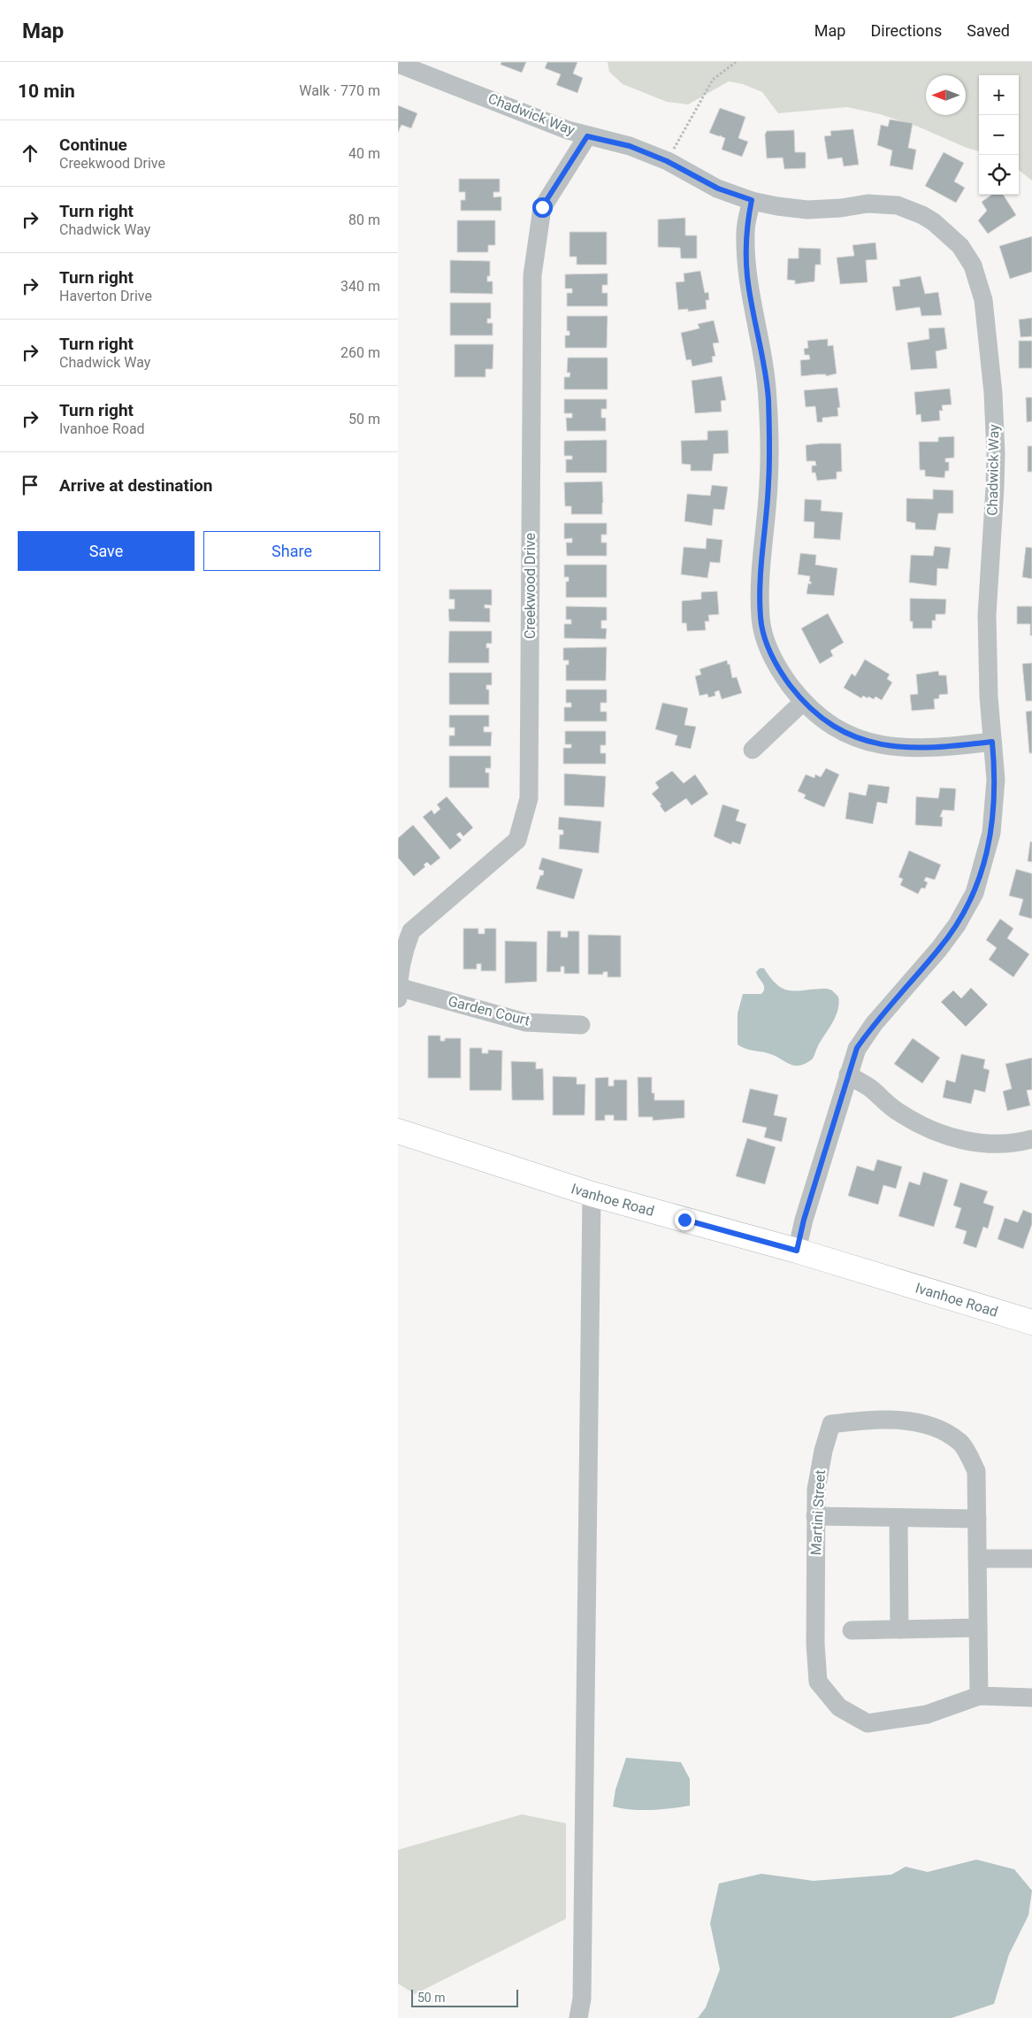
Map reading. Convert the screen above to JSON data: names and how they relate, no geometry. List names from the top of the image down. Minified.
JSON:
{"streets":{"main road":["Ivanhoe Road"],"street":["Chadwick Way","Creekwood Drive","Garden Court","Martini Street"]},"crossings":[["Chadwick Way","Creekwood Drive"],["Chadwick Way","Ivanhoe Road"],["Creekwood Drive","Garden Court"]],"scale_bar":"50 m","north":"left","page":{"header":"Map","nav":["Map","Directions","Saved"],"heading":["10 min","Walk · 770 m"],"map_buttons":["+","−"],"list":[["Continue","Creekwood Drive","40 m"],["Turn right","Chadwick Way","80 m"],["Turn right","Haverton Drive","340 m"],["Turn right","Chadwick Way","260 m"],["Turn right","Ivanhoe Road","50 m"],"Arrive at destination"],"buttons":["Save","Share"],"scale":"50 m"}}
